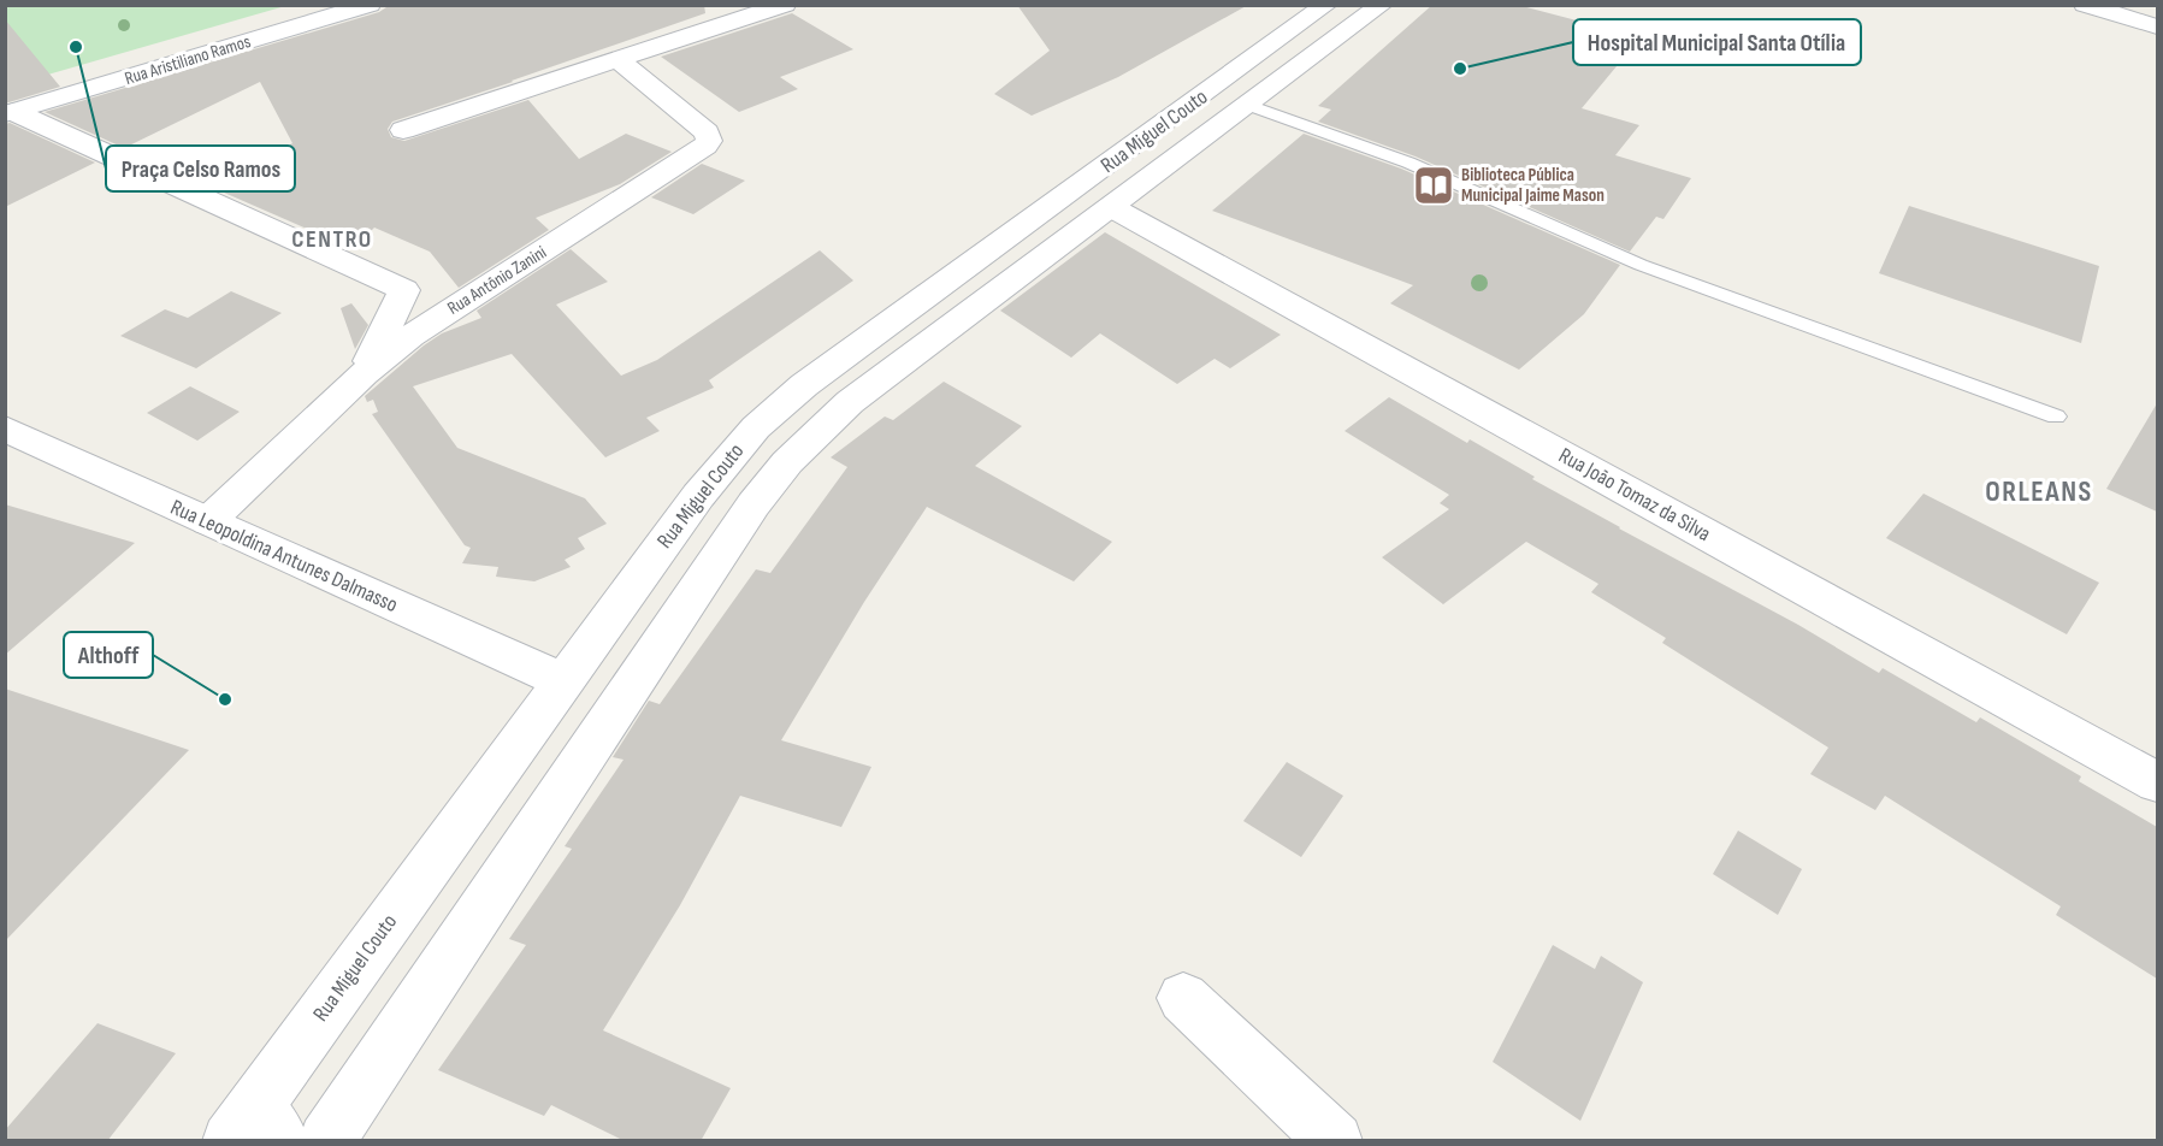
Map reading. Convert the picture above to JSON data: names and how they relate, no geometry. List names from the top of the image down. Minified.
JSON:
{"streets":{"street":["Rua Aristiliano Ramos","Rua Miguel Couto","Rua Antônio Zanini","Rua João Tomaz da Silva","Rua Leopoldina Antunes Dalmasso"]},"crossings":[["Rua Miguel Couto","Rua João Tomaz da Silva"],["Rua Miguel Couto","Rua Leopoldina Antunes Dalmasso"],["Rua Antônio Zanini","Rua Leopoldina Antunes Dalmasso"]],"districts":["CENTRO","ORLEANS"],"places":{"other":["Praça Celso Ramos","Hospital Municipal Santa Otília","Althoff"],"library":["Biblioteca Pública Municipal Jaime Mason"]}}
